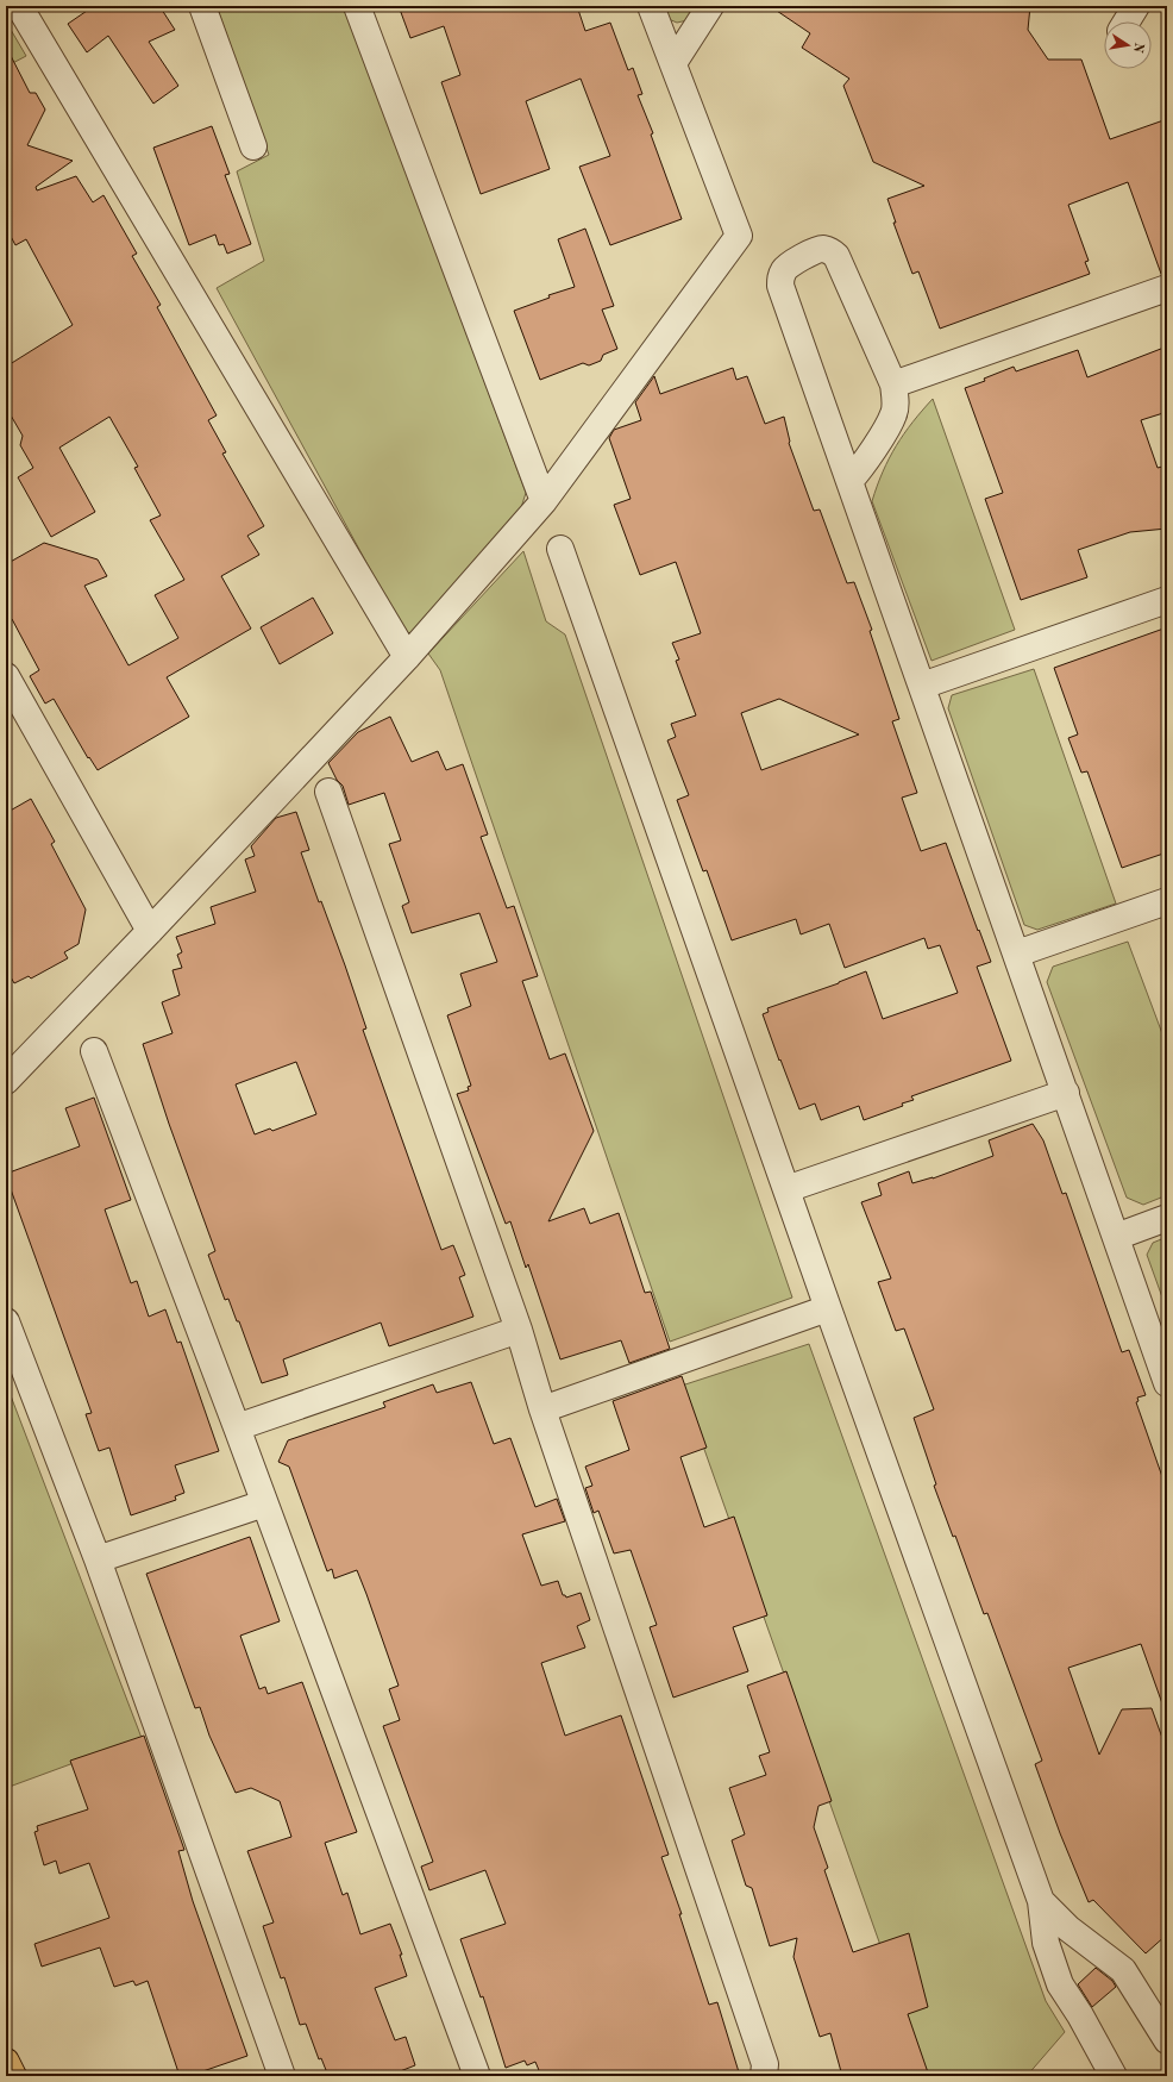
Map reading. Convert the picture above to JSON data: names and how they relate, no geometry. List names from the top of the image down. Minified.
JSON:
{"north":"right"}
